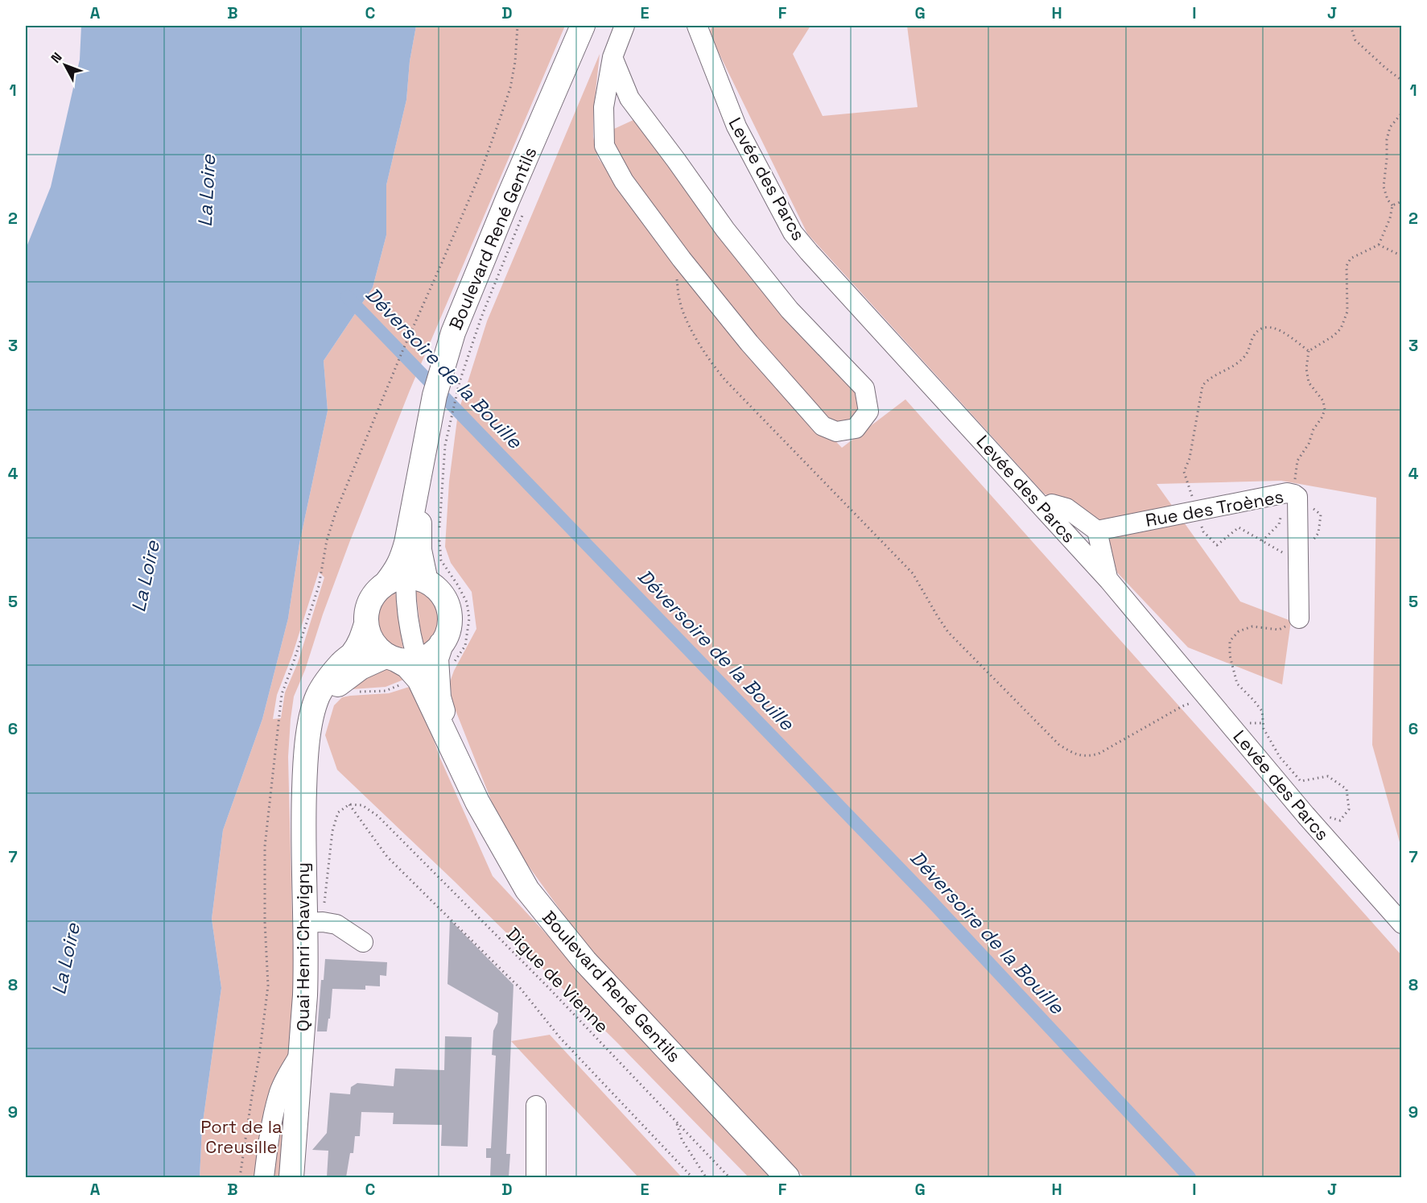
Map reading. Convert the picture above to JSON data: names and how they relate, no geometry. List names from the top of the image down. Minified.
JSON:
{"streets":{"main road":["Boulevard René Gentils","Quai Henri Chavigny"],"street":["Levée des Parcs","Rue des Troènes"],"path":["Digue de Vienne"]},"crossings":[["Boulevard René Gentils","Quai Henri Chavigny"]],"water":["La Loire","Déversoire de la Bouille"],"parks":["Port de la Creusille"],"north":"top left","grid":{"columns":["A","B","C","D","E","F","G","H","I","J"],"rows":["1","2","3","4","5","6","7","8","9"]}}
